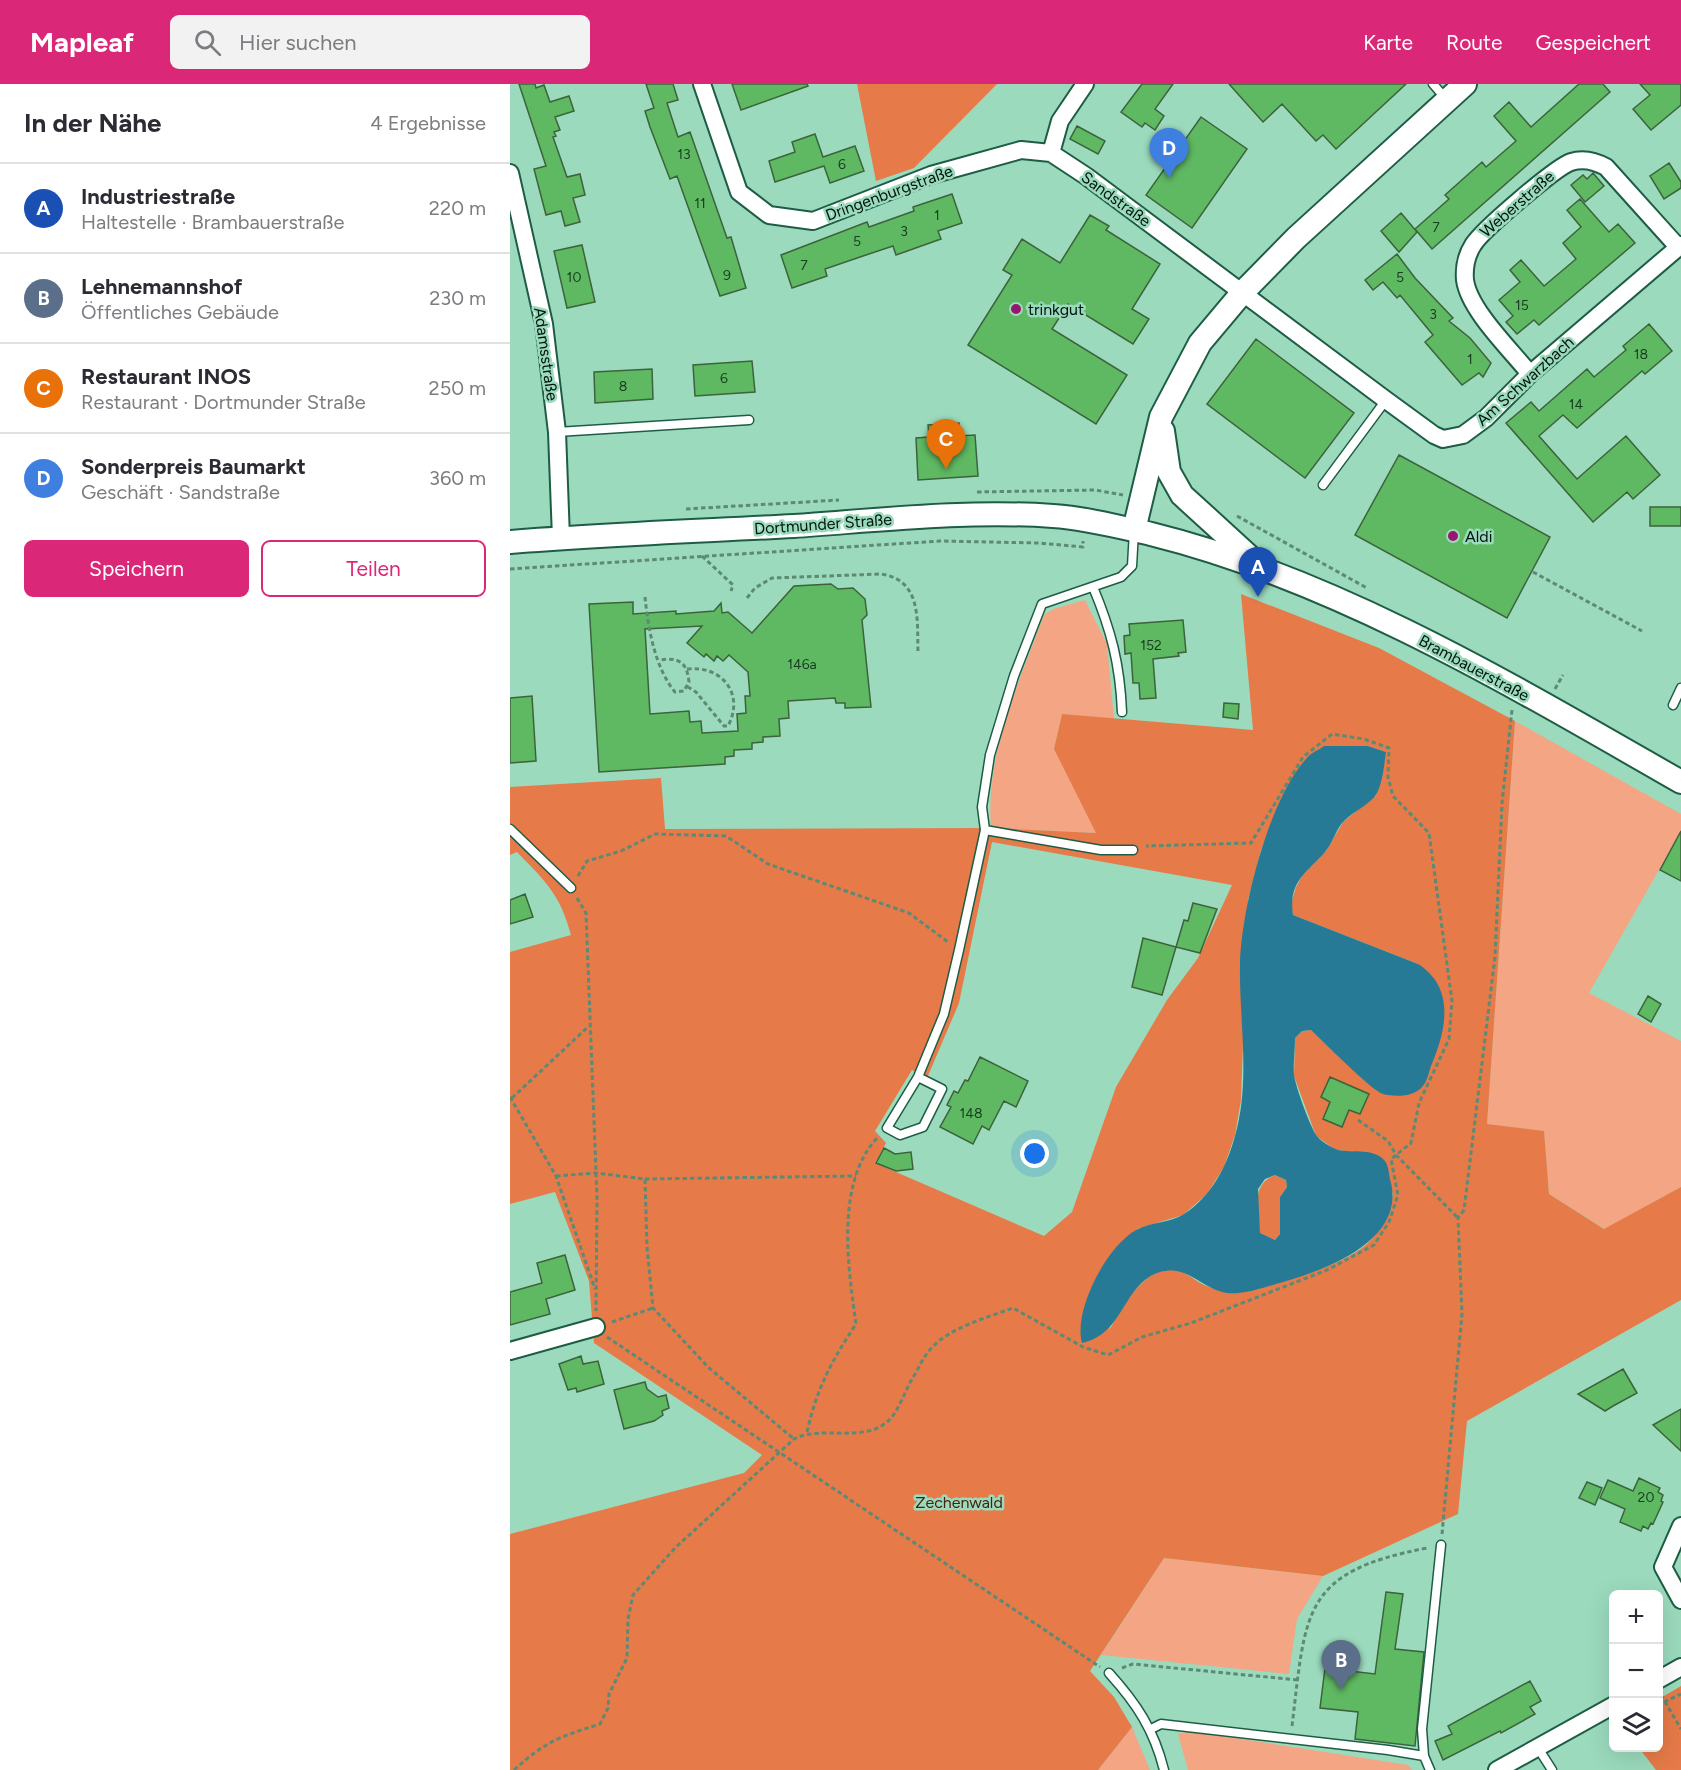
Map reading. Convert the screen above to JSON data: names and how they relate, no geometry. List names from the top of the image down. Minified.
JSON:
{"streets":{"main road":["Dortmunder Straße","Brambauerstraße"],"street":["Dringenburgstraße","Sandstraße","Weberstraße","Adamsstraße","Am Schwarzbach"]},"crossings":[["Dringenburgstraße","Sandstraße"],["Sandstraße","Am Schwarzbach"],["Weberstraße","Am Schwarzbach"],["Adamsstraße","Dortmunder Straße"],["Dortmunder Straße","Brambauerstraße"]],"parks":["Zechenwald"],"places":["trinkgut","Aldi"],"house_numbers":["13","6","11","1","7","3","5","7","9","10","5","15","3","18","1","6","8","14","152","146a","148","20"],"page":{"header":"Mapleaf","search":"Hier suchen","nav":["Karte","Route","Gespeichert"],"heading":["In der Nähe","4 Ergebnisse"],"pins":["D","C","A","B"],"list":[{"mark":"A","name":"Industriestraße","note":"Haltestelle · Brambauerstraße","value":"220 m"},{"mark":"B","name":"Lehnemannshof","note":"Öffentliches Gebäude","value":"230 m"},{"mark":"C","name":"Restaurant INOS","note":"Restaurant · Dortmunder Straße","value":"250 m"},{"mark":"D","name":"Sonderpreis Baumarkt","note":"Geschäft · Sandstraße","value":"360 m"}],"buttons":["Speichern","Teilen"],"map_buttons":["+","−"]}}
